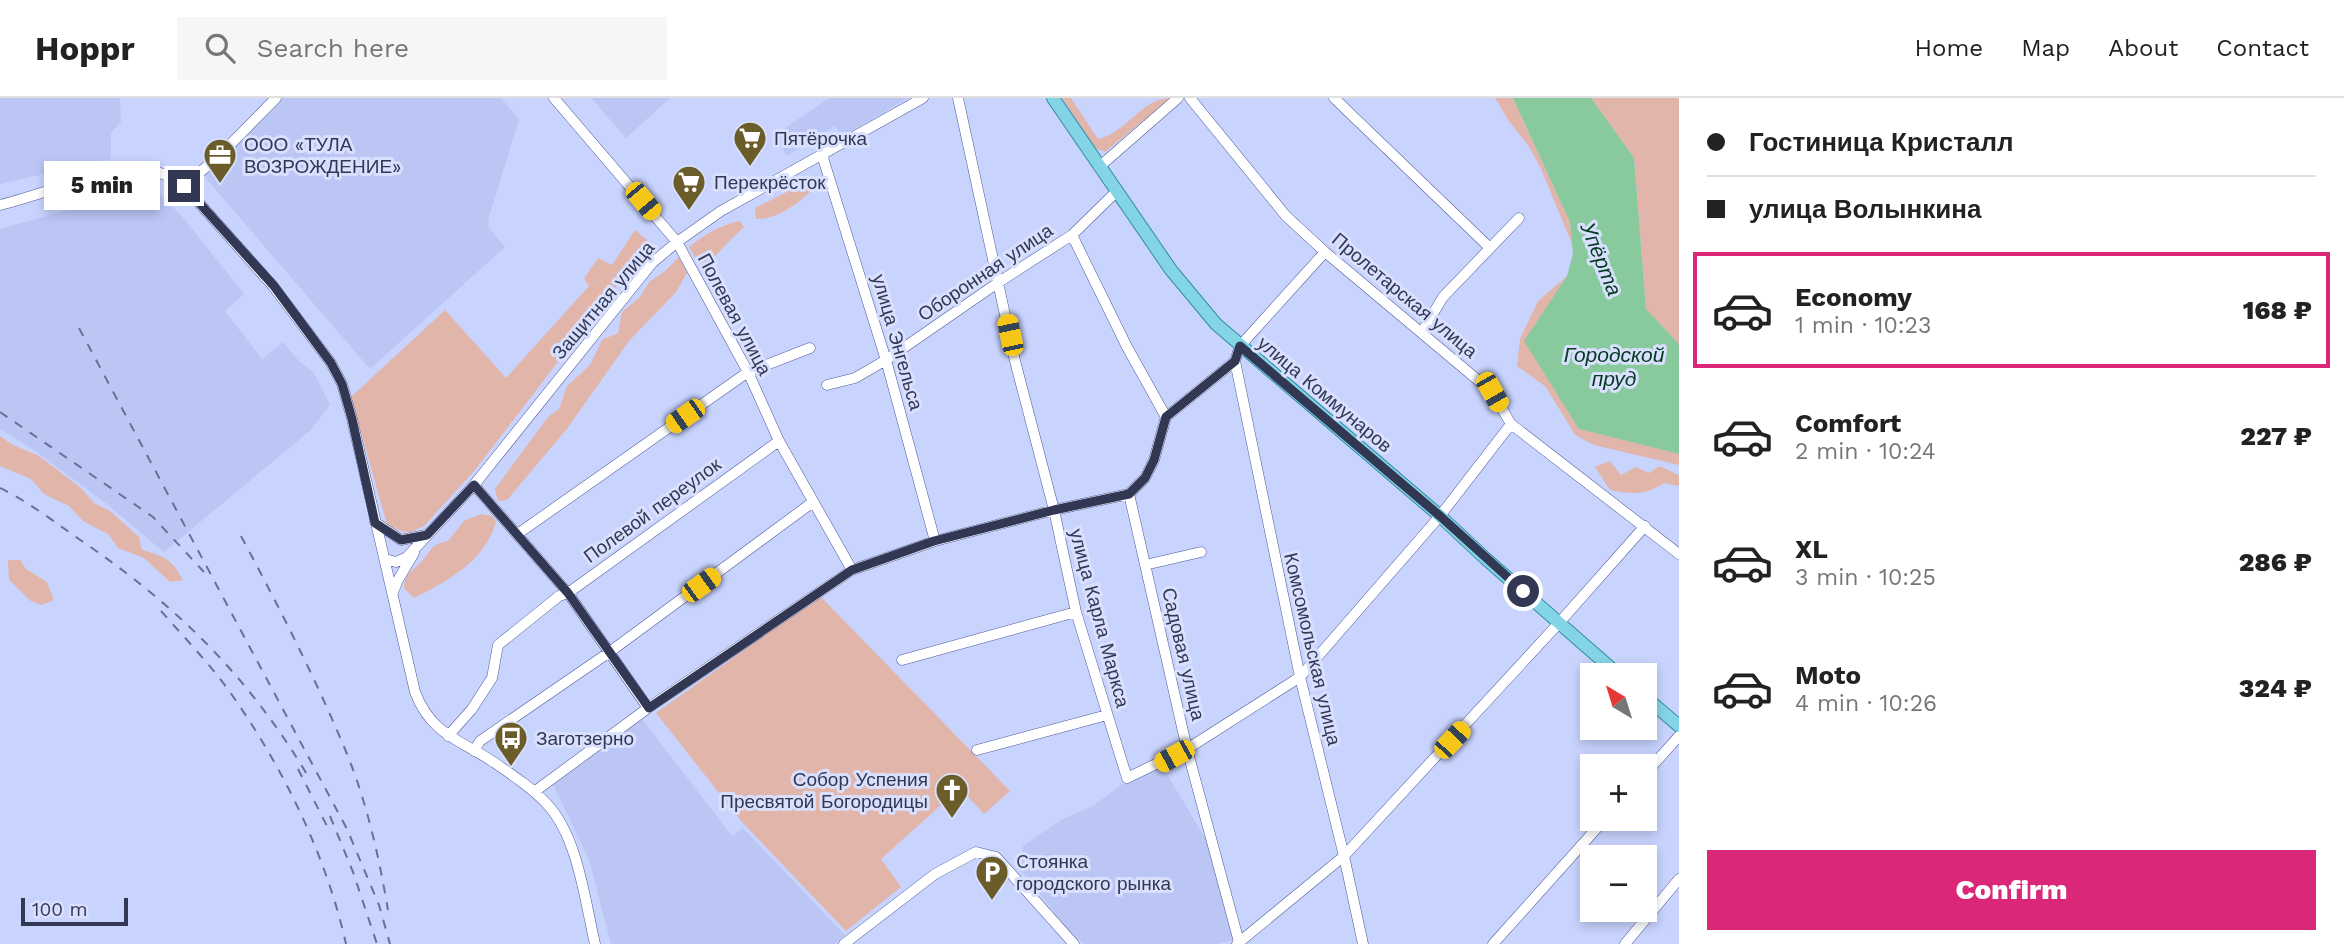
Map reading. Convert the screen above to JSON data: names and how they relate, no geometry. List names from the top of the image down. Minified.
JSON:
{"streets":{"main road":["улица Коммунаров"],"street":["Оборонная улица","Пролетарская улица","Защитная улица","Полевая улица","улица Энгельса","Полевой переулок","улица Карла Маркса","Комсомольская улица","Садовая улица"]},"crossings":[["Оборонная улица","улица Энгельса"],["Оборонная улица","улица Коммунаров"],["Оборонная улица","улица Карла Маркса"],["Защитная улица","Полевая улица"],["Защитная улица","улица Энгельса"],["Полевая улица","Полевой переулок"],["улица Карла Маркса","Садовая улица"]],"water":["Упёрта","Городской пруд"],"places":{"supermarket":["Пятёрочка","Перекрёсток"],"office":["ООО «ТУЛА ВОЗРОЖДЕНИЕ»"],"bus stop":["Заготзерно"],"church":["Собор Успения Пресвятой Богородицы"],"parking":["Cтоянка городского рынка"]},"scale_bar":"100 m","north":"top left","page":{"header":"Hoppr","search":"Search here","nav":["Home","Map","About","Contact"],"banner":["Гостиница Кристалл","улица Волынкина"],"bubble":"5 min","list":[{"name":"Economy","note":"1 min · 10:23","value":"168 ₽"},{"name":"Comfort","note":"2 min · 10:24","value":"227 ₽"},{"name":"XL","note":"3 min · 10:25","value":"286 ₽"},{"name":"Moto","note":"4 min · 10:26","value":"324 ₽"}],"map_buttons":["+","−"],"buttons":"Confirm","scale":"100 m"}}
